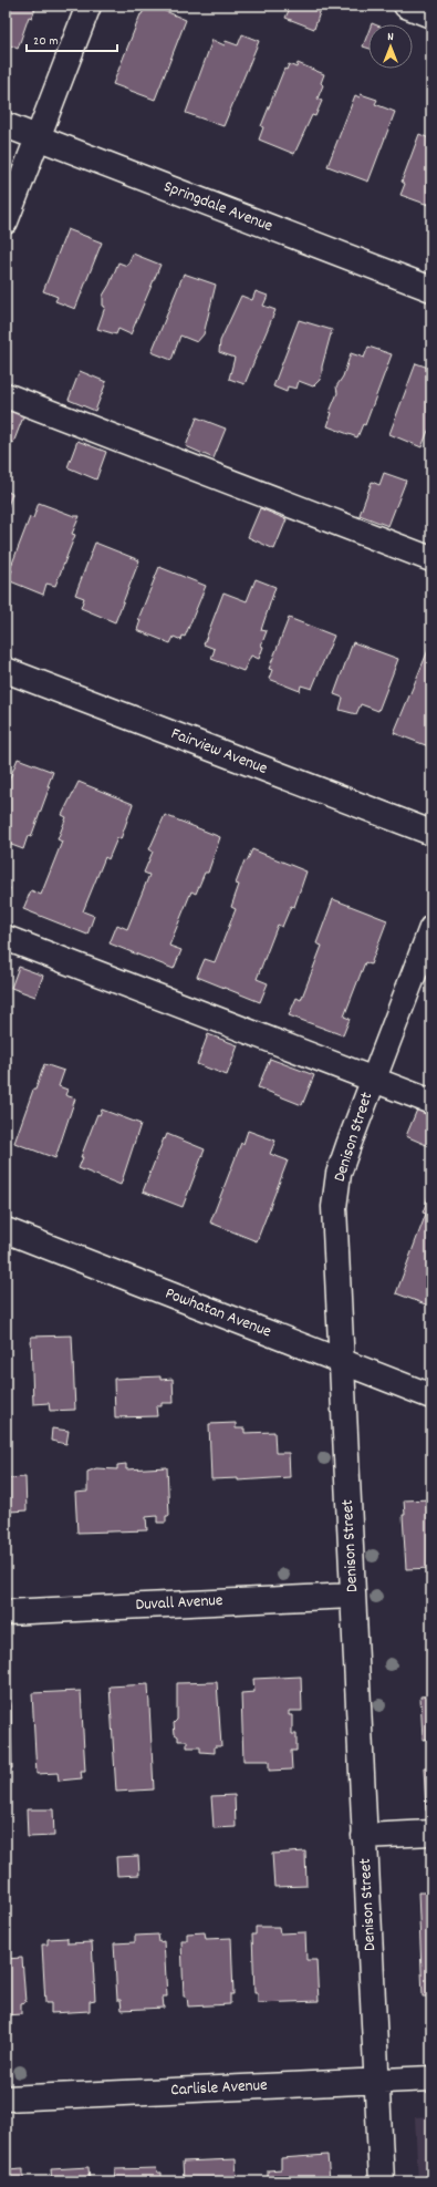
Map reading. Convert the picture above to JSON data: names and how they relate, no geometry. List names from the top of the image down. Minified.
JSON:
{"streets":{"street":["Springdale Avenue","Fairview Avenue","Denison Street","Powhatan Avenue","Duvall Avenue","Carlisle Avenue"]},"crossings":[["Denison Street","Powhatan Avenue"],["Denison Street","Duvall Avenue"],["Denison Street","Carlisle Avenue"]],"scale_bar":"20 m","north":"top"}
